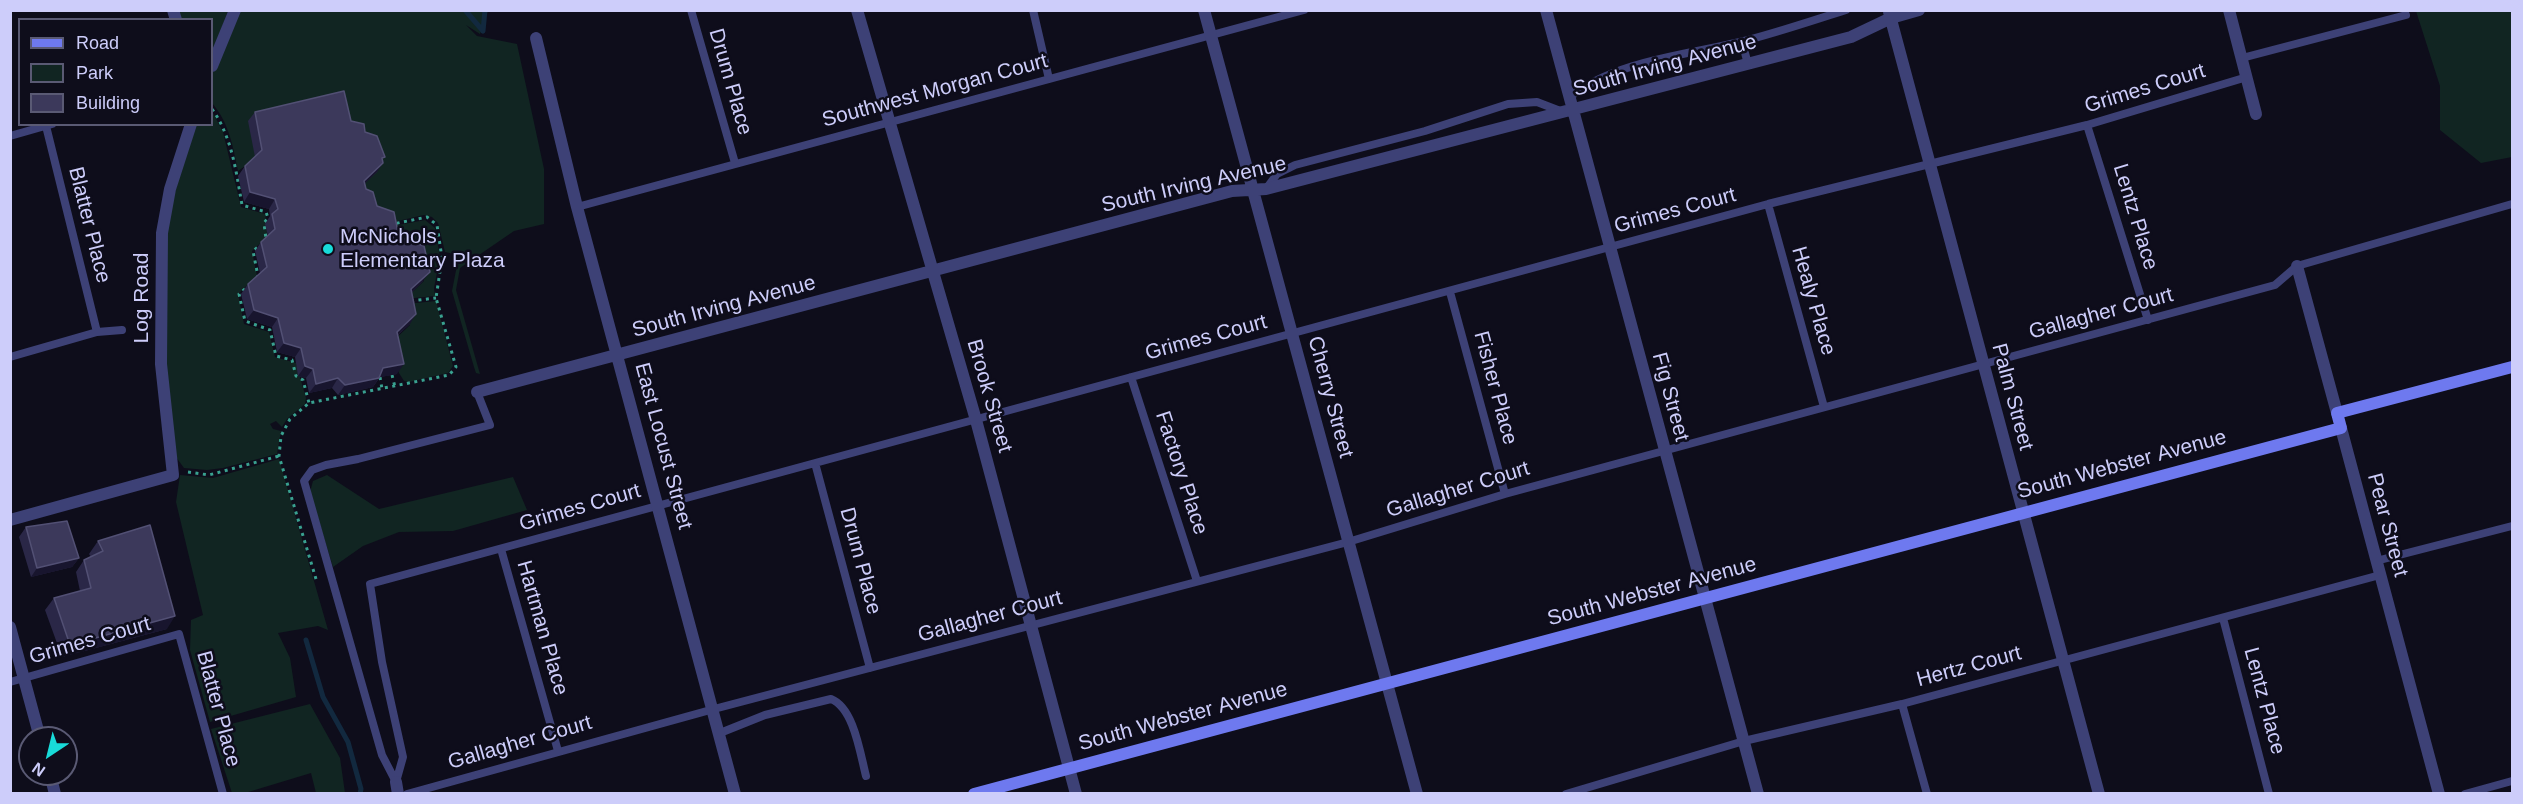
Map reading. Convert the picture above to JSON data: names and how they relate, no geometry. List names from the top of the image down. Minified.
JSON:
{"streets":{"street":["South Irving Avenue","Log Road","Brook Street","Cherry Street","Fig Street","Palm Street","East Locust Street","South Webster Avenue","Pear Street"],"lane":["Drum Place","Grimes Court","Southwest Morgan Court","Lentz Place","Blatter Place","Healy Place","Gallagher Court","Fisher Place","Factory Place","Hartman Place","Hertz Court"]},"crossings":[["South Irving Avenue","Brook Street"],["South Irving Avenue","Cherry Street"],["South Irving Avenue","Fig Street"],["South Irving Avenue","Palm Street"],["South Irving Avenue","East Locust Street"],["Drum Place","Grimes Court"],["Drum Place","Southwest Morgan Court"],["Drum Place","Gallagher Court"],["Grimes Court","Lentz Place"],["Grimes Court","Blatter Place"],["Grimes Court","Healy Place"],["Grimes Court","Fisher Place"],["Grimes Court","Brook Street"],["Grimes Court","Cherry Street"],["Grimes Court","Fig Street"],["Grimes Court","Palm Street"],["Grimes Court","East Locust Street"],["Grimes Court","Factory Place"],["Grimes Court","Hartman Place"],["Southwest Morgan Court","Brook Street"],["Southwest Morgan Court","Cherry Street"],["Southwest Morgan Court","East Locust Street"],["Lentz Place","Gallagher Court"],["Lentz Place","Hertz Court"],["Healy Place","Gallagher Court"],["Gallagher Court","Fisher Place"],["Gallagher Court","Brook Street"],["Gallagher Court","Cherry Street"],["Gallagher Court","Fig Street"],["Gallagher Court","Palm Street"],["Gallagher Court","East Locust Street"],["Gallagher Court","Factory Place"],["Gallagher Court","Pear Street"],["Gallagher Court","Hartman Place"],["Brook Street","South Webster Avenue"],["Cherry Street","South Webster Avenue"],["Fig Street","South Webster Avenue"],["Fig Street","Hertz Court"],["Palm Street","South Webster Avenue"],["Palm Street","Hertz Court"],["South Webster Avenue","Pear Street"],["Pear Street","Hertz Court"]],"places":["McNichols Elementary Plaza"],"legend":["Road","Park","Building"],"north":"bottom left"}
